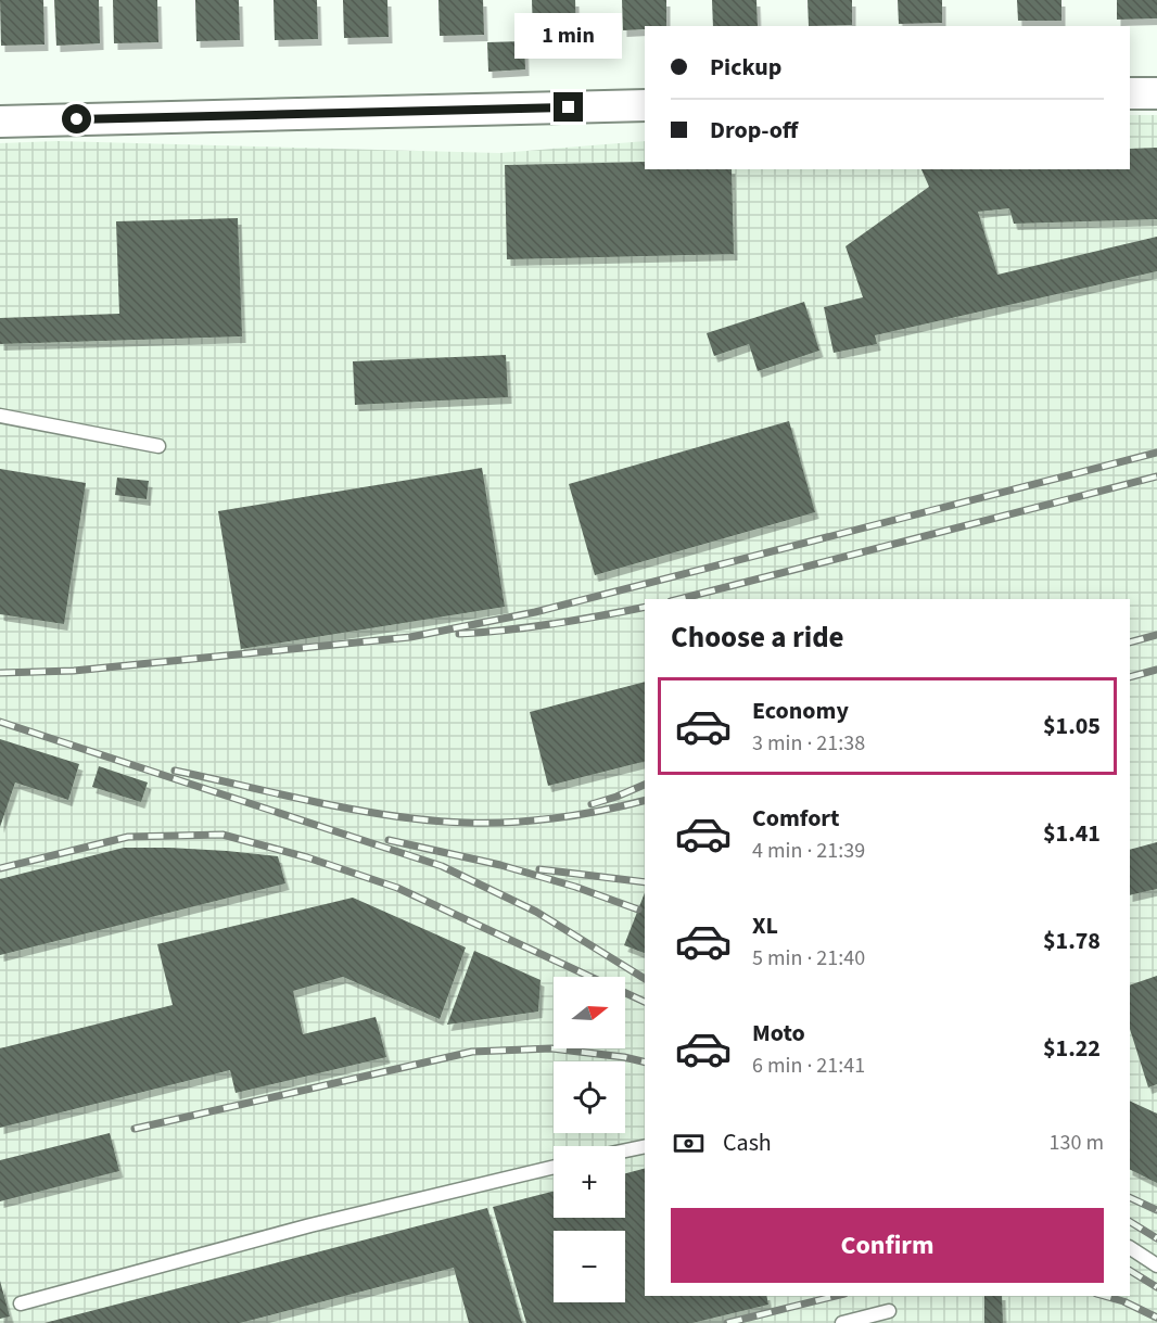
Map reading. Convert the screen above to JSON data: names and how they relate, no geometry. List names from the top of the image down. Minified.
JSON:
{"north":"right","page":{"bubble":"1 min","banner":["Pickup","Drop-off"],"heading":"Choose a ride","list":[{"name":"Economy","note":"3 min · 21:38","value":"$1.05"},{"name":"Comfort","note":"4 min · 21:39","value":"$1.41"},{"name":"XL","note":"5 min · 21:40","value":"$1.78"},{"name":"Moto","note":"6 min · 21:41","value":"$1.22"}],"map_buttons":["+","−"],"pay":["Cash","130 m"],"buttons":"Confirm"}}
